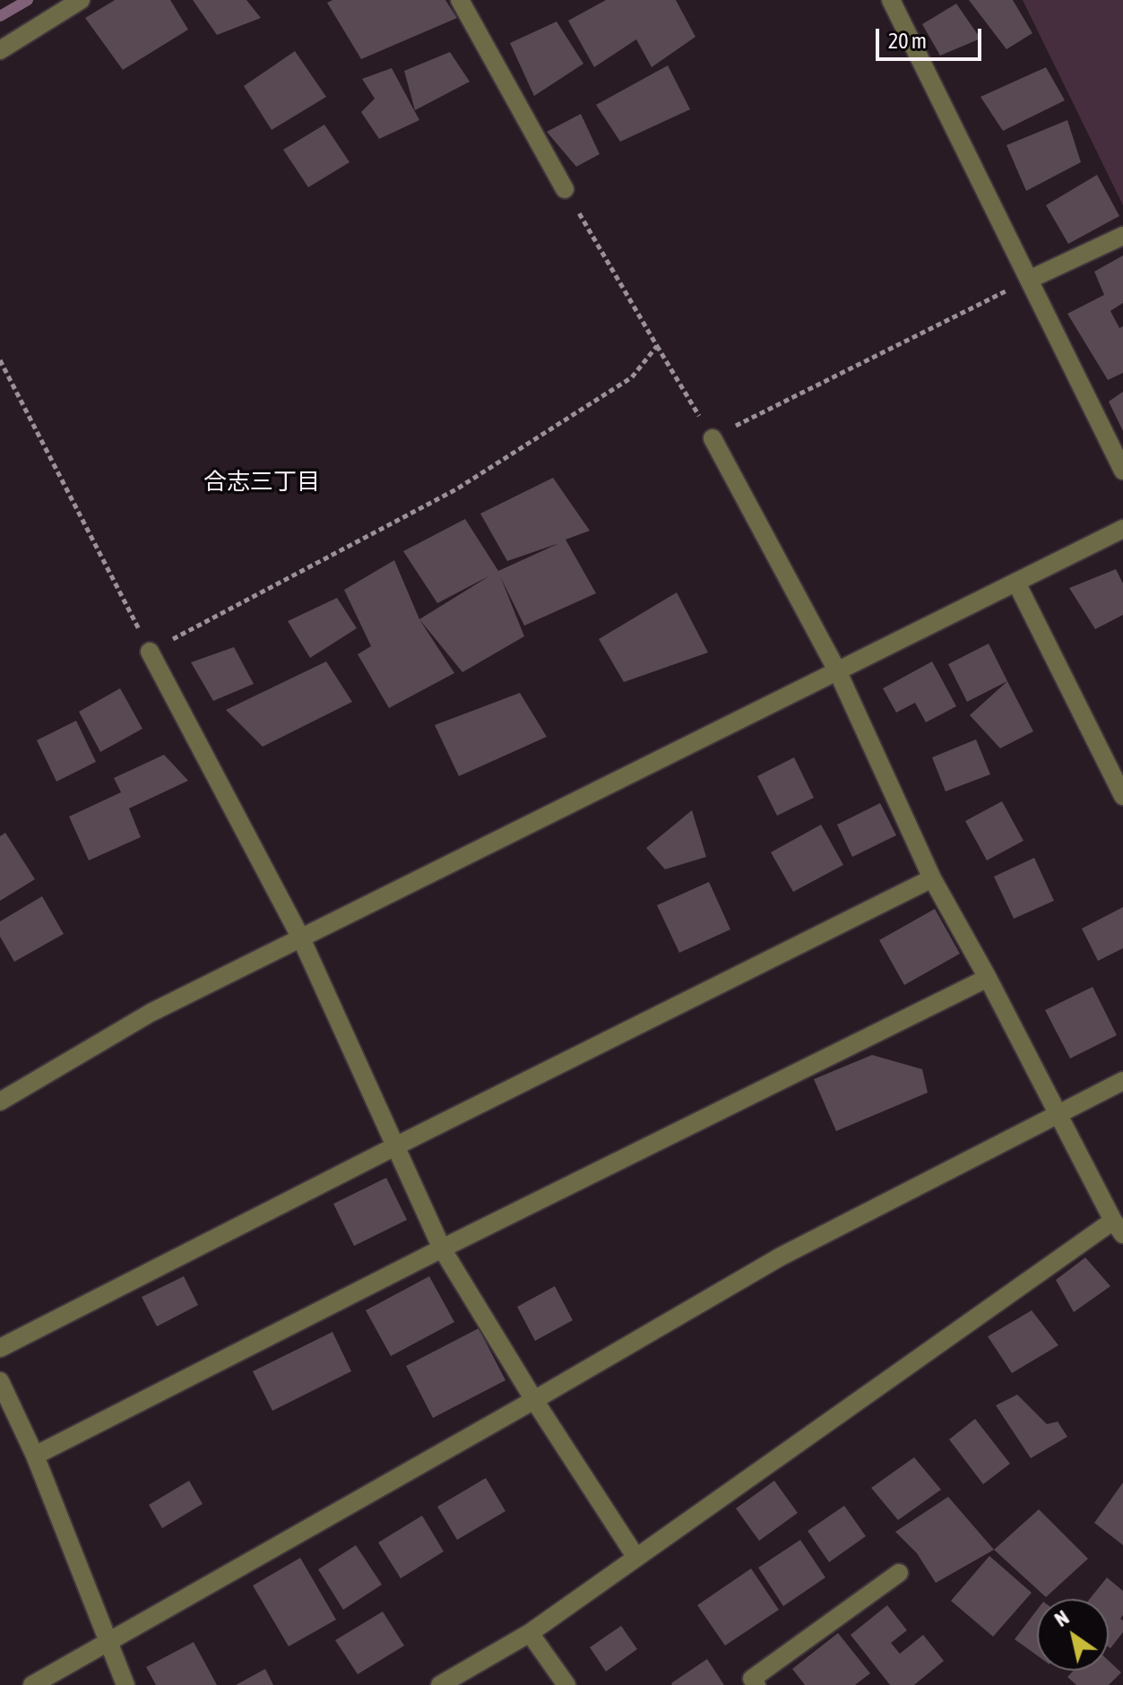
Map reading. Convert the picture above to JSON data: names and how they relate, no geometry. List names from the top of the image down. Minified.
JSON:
{"districts":["合志三丁目"],"scale_bar":"20 m","north":"top left"}
